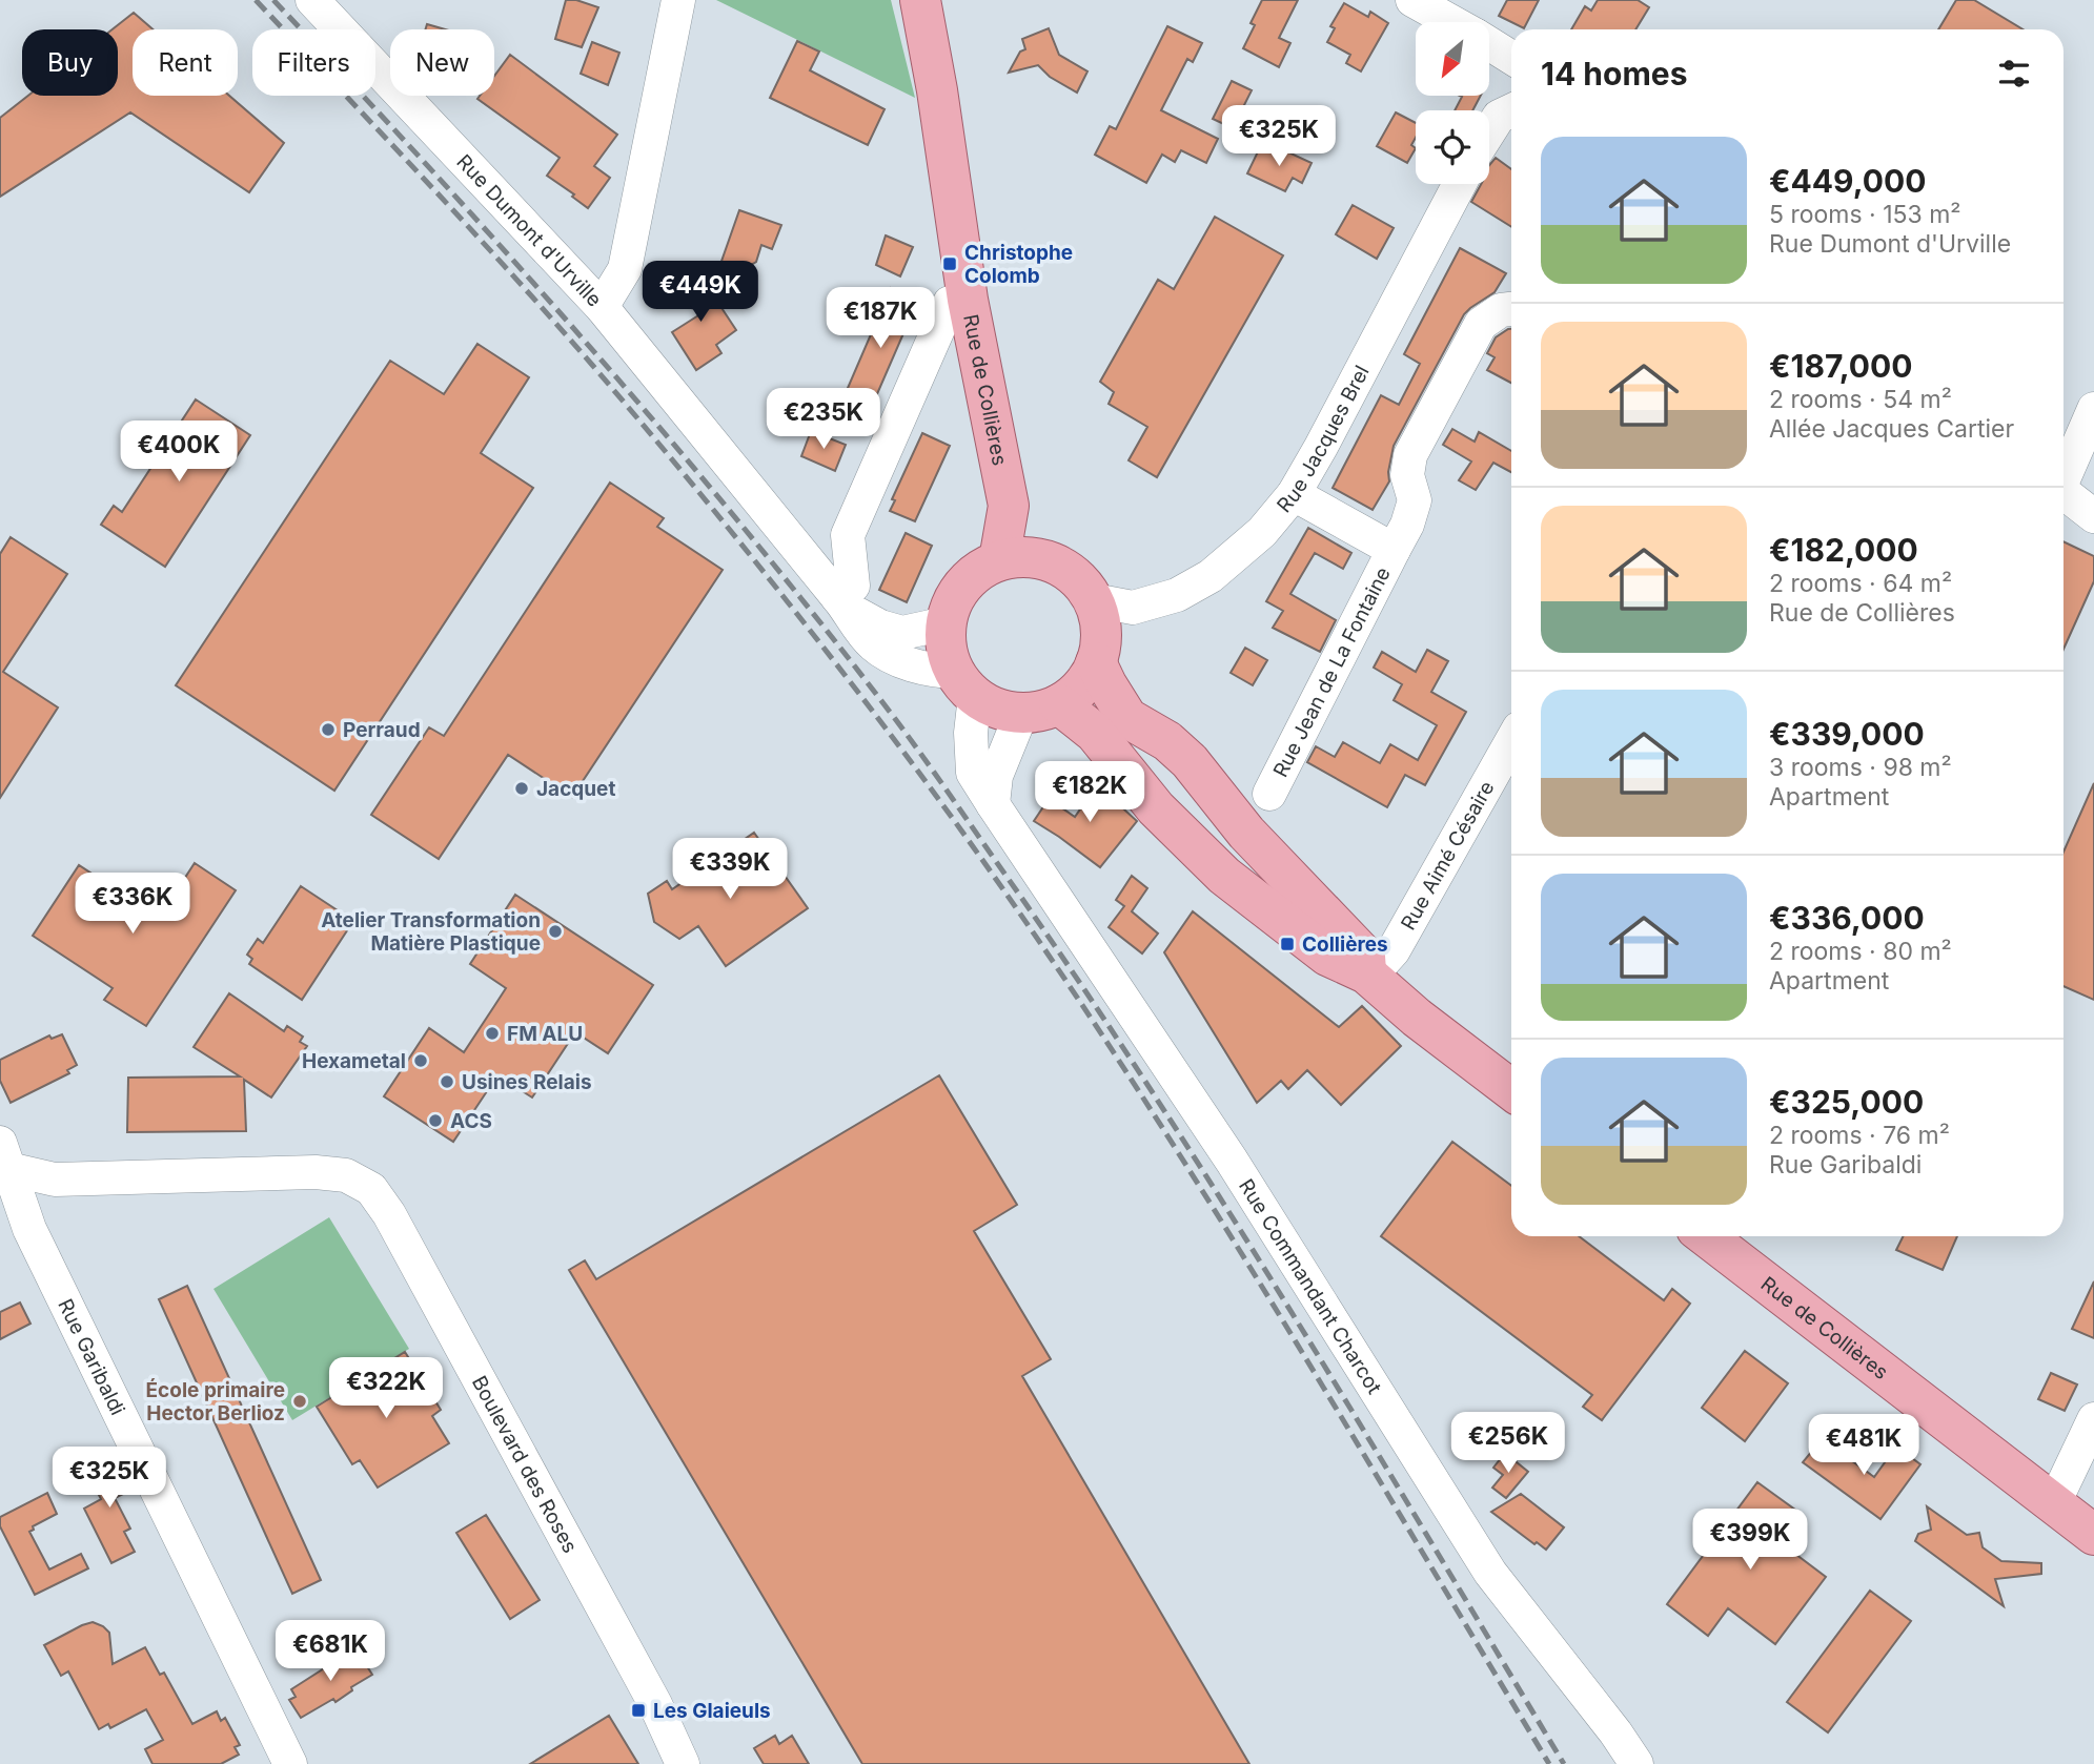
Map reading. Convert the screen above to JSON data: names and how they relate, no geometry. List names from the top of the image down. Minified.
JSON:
{"streets":{"main road":["Rue de Collières"],"street":["Rue Dumont d'Urville","Rue Jacques Brel","Rue Jean de La Fontaine","Rue Aimé Césaire","Rue Commandant Charcot","Rue Garibaldi","Boulevard des Roses"]},"crossings":[["Rue Dumont d'Urville","Rue de Collières"],["Rue Dumont d'Urville","Rue Jacques Brel"],["Rue Dumont d'Urville","Rue Commandant Charcot"],["Rue de Collières","Rue Jacques Brel"],["Rue de Collières","Rue Commandant Charcot"],["Rue Jacques Brel","Rue Jean de La Fontaine"],["Rue Jacques Brel","Rue Commandant Charcot"],["Rue Garibaldi","Boulevard des Roses"]],"places":{"transit":["Christophe Colomb","Collières","Les Glaieuls"],"other":["Perraud","Jacquet","Atelier Transformation Matière Plastique","FM ALU","Hexametal","Usines Relais","ACS","École primaire Hector Berlioz"]},"north":"bottom left","page":{"chip":["Buy","Rent","Filters","New"],"heading":"14 homes","price":["€325K","€449K","€187K","€235K","€400K","€182K","€339K","€336K","€322K","€256K","€481K","€325K","€399K","€681K"],"list":[{"name":"€449,000","note":"5 rooms · 153 m² · Rue Dumont d'Urville"},{"name":"€187,000","note":"2 rooms · 54 m² · Allée Jacques Cartier"},{"name":"€182,000","note":"2 rooms · 64 m² · Rue de Collières"},{"name":"€339,000","note":"3 rooms · 98 m² · Apartment"},{"name":"€336,000","note":"2 rooms · 80 m² · Apartment"},{"name":"€325,000","note":"2 rooms · 76 m² · Rue Garibaldi"}]}}
